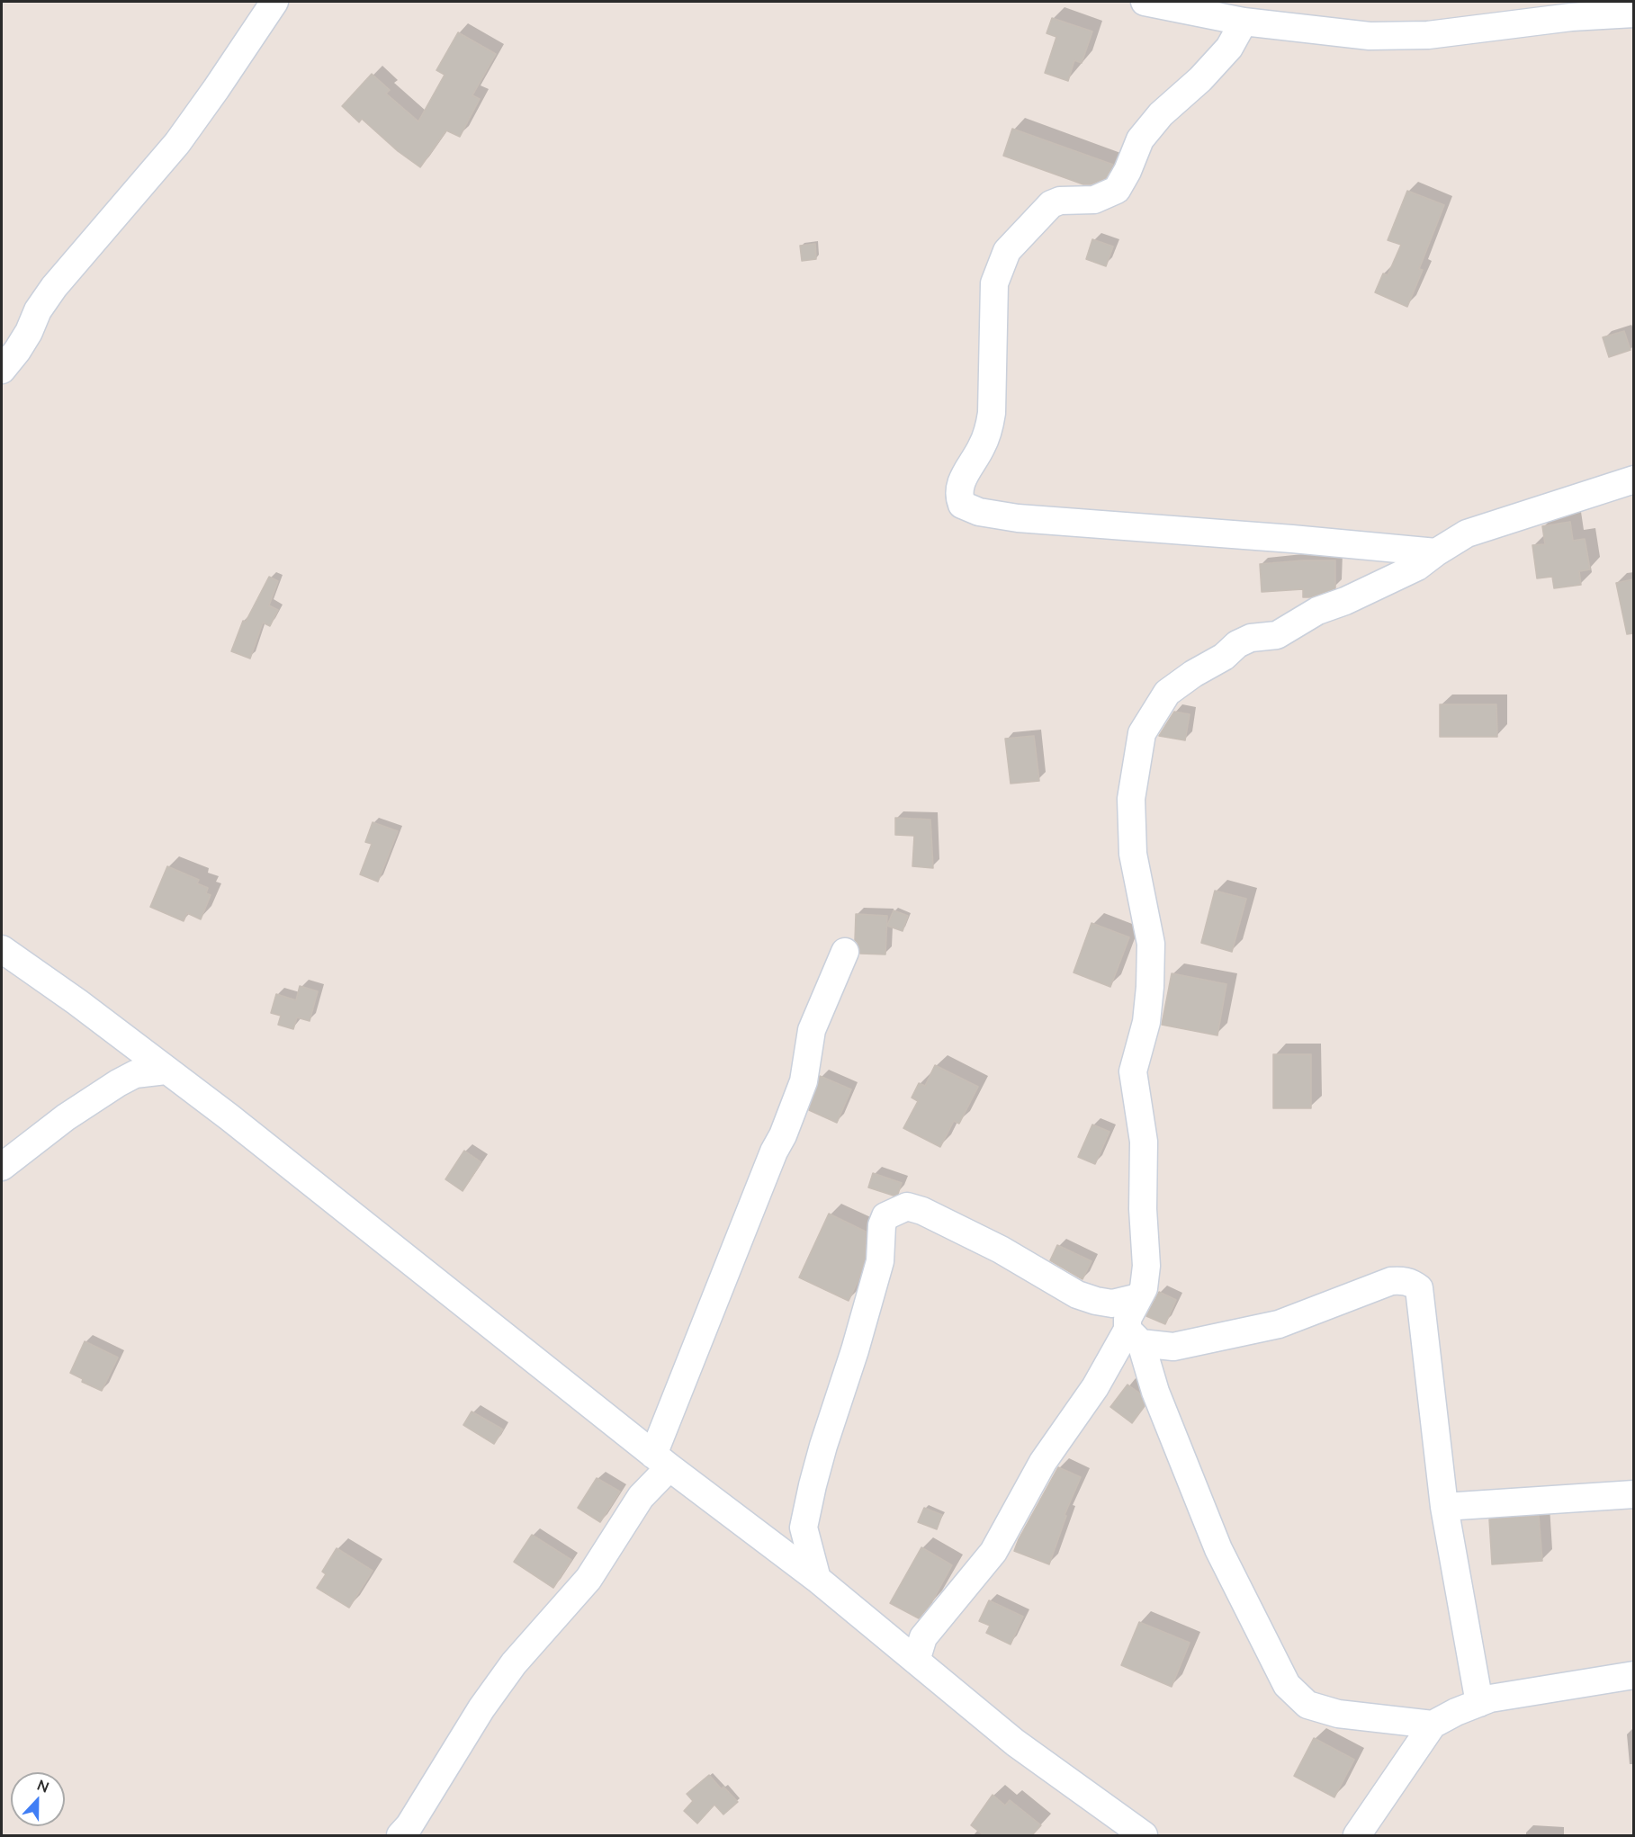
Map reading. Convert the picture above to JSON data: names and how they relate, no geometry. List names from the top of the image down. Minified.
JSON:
{"north":"top"}
